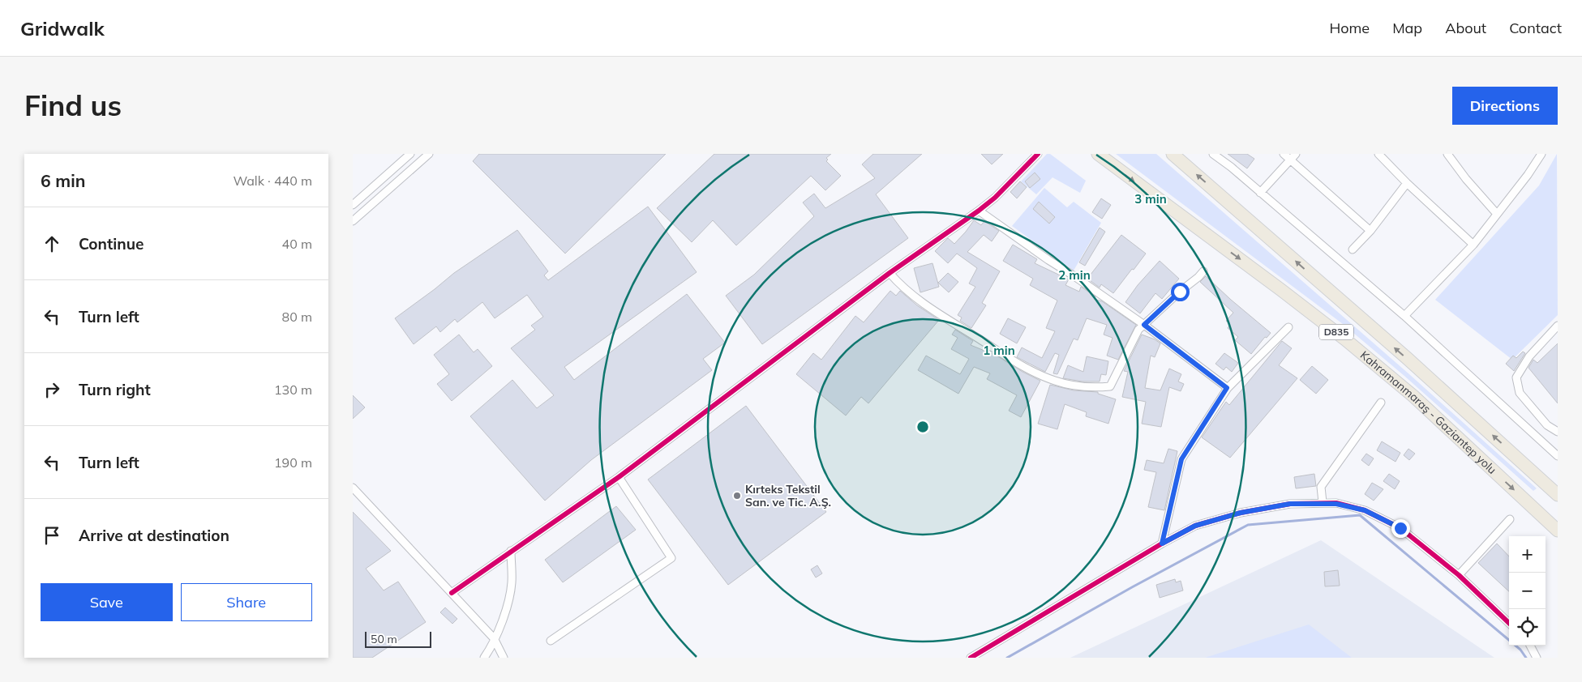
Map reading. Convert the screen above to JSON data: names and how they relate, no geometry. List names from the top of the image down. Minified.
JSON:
{"streets":{"highway":["D835","Kahramanmaraş - Gaziantep yolu"]},"places":["Kırteks Tekstil San. ve Tic. A.Ş."],"scale_bar":"50 m","page":{"header":"Gridwalk","nav":["Home","Map","About","Contact"],"buttons":["Directions",["Save","Share"]],"title":"Find us","heading":["6 min","Walk · 440 m"],"list":[["Continue","40 m"],["Turn left","80 m"],["Turn right","130 m"],["Turn left","190 m"],"Arrive at destination"],"map_buttons":["+","−"],"scale":"50 m"},"rings":["3 min","2 min","1 min"]}
